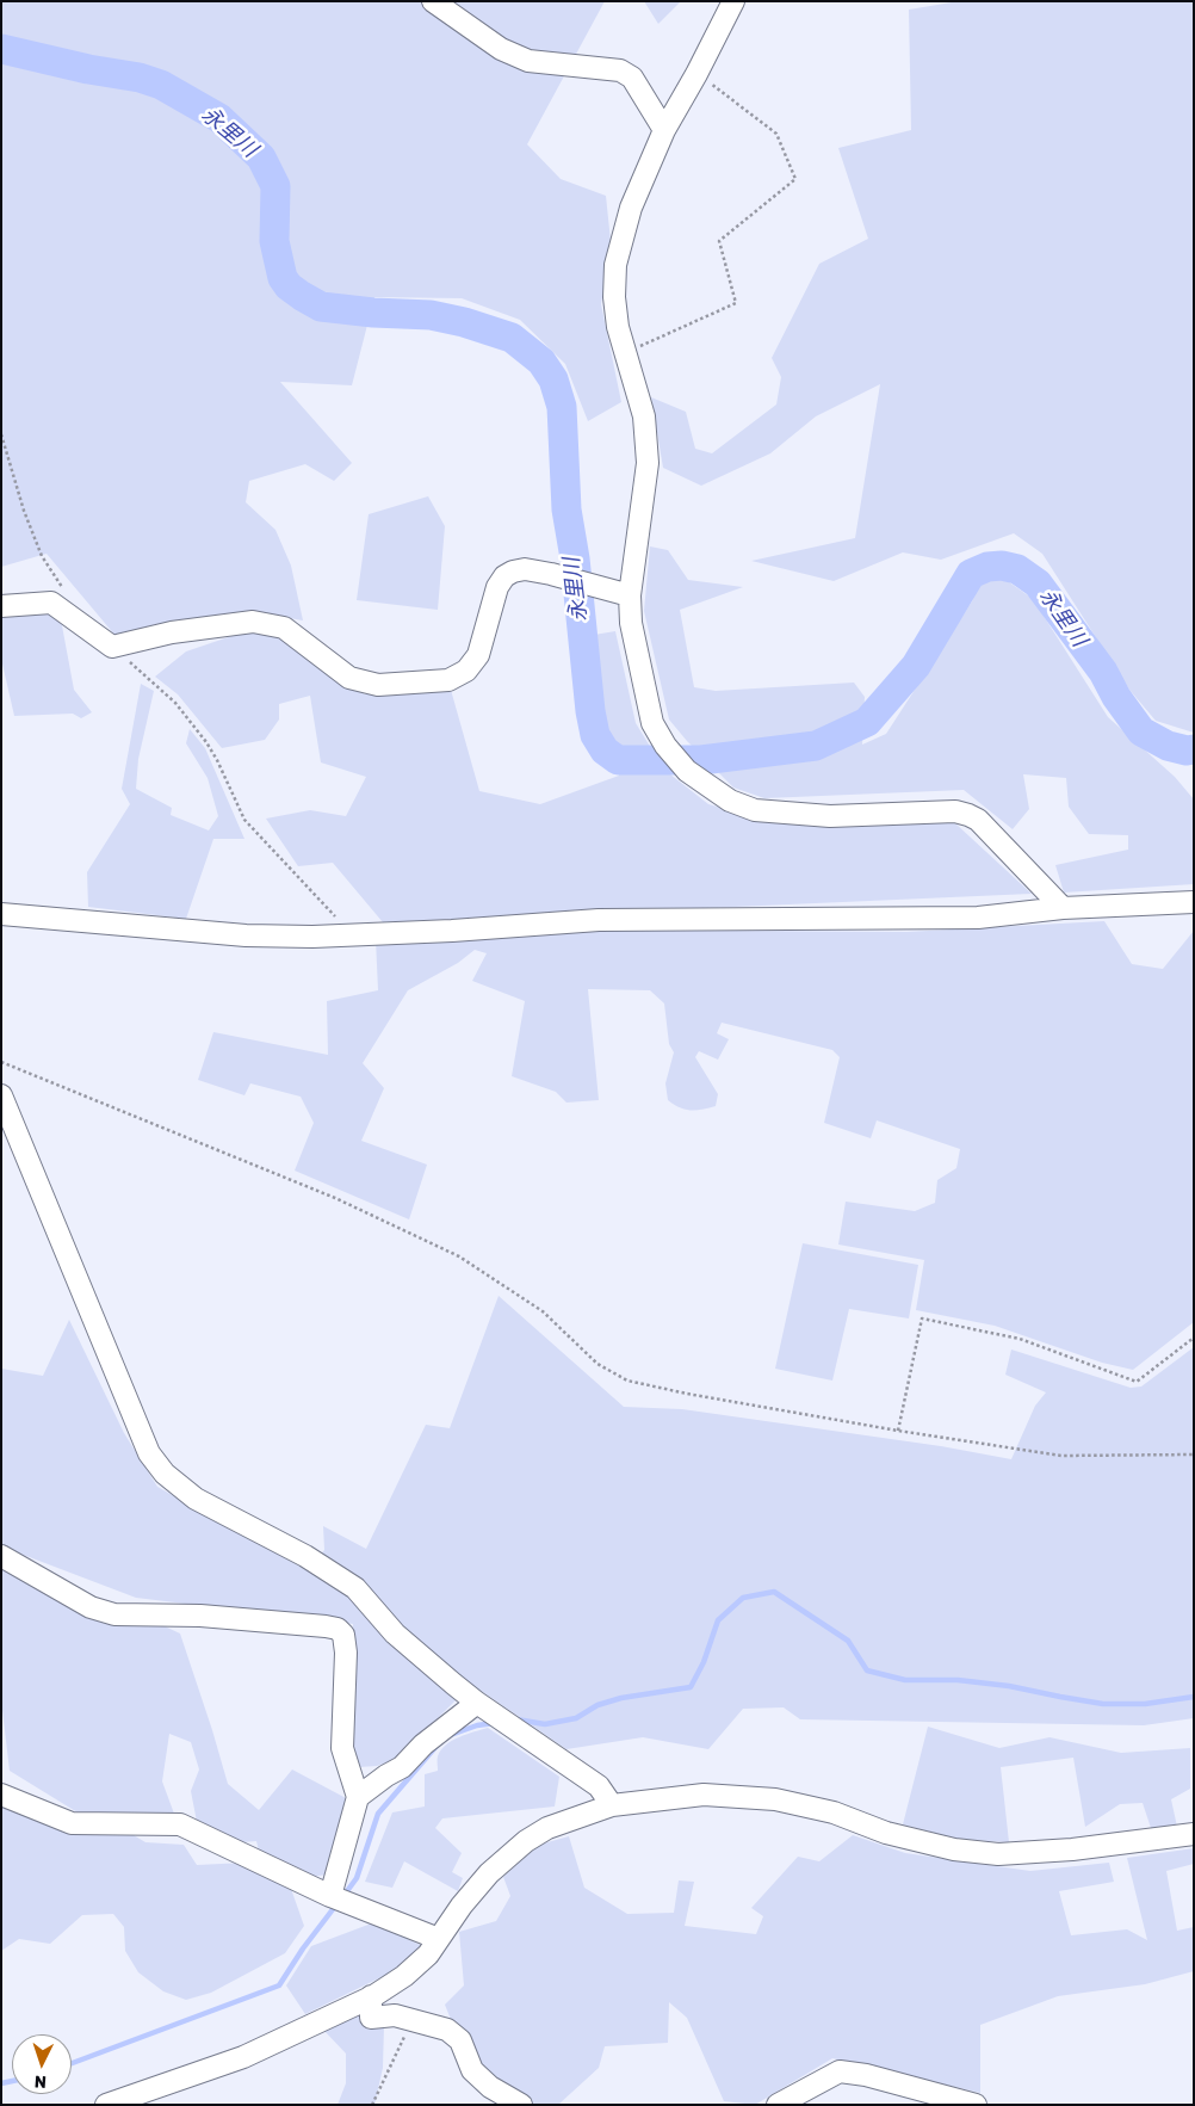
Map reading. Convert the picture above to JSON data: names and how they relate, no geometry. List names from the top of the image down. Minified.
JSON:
{"water":["永里川"],"north":"bottom"}
